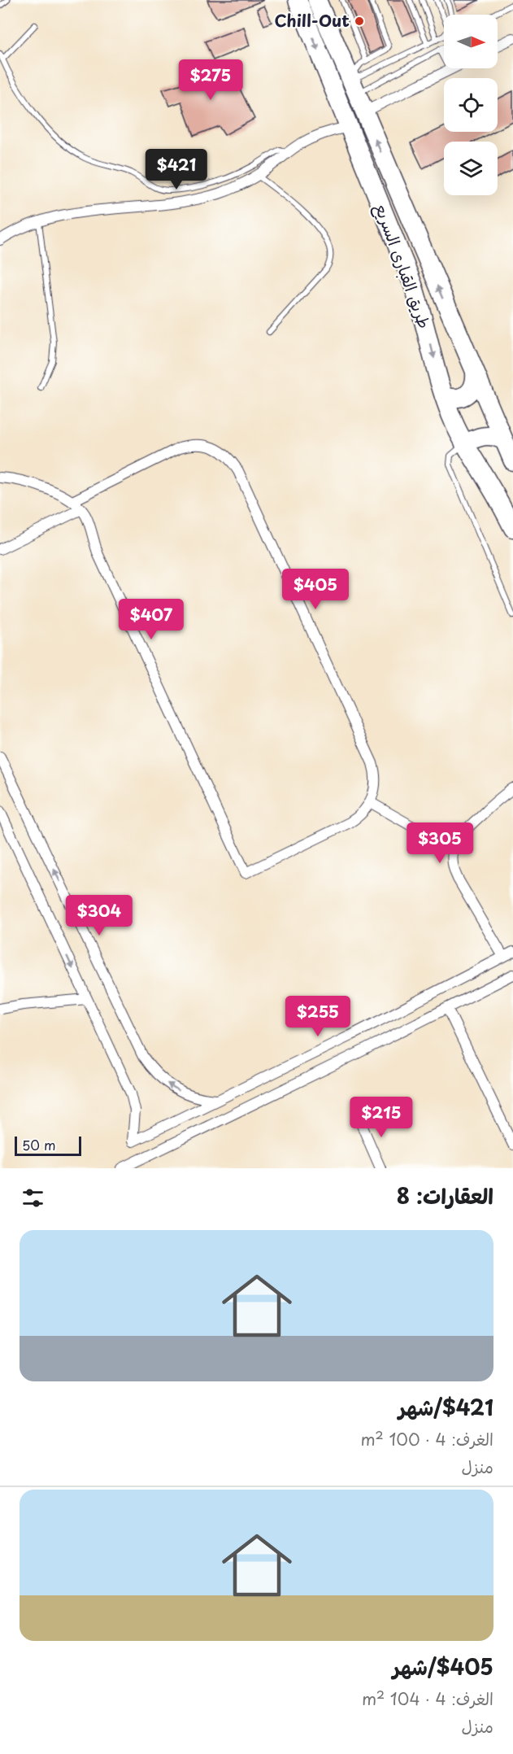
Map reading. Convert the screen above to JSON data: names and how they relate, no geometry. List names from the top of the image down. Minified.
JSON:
{"streets":{"highway":["طريق القبارى السريع"]},"places":["Chill-Out"],"scale_bar":"50 m","north":"right","page":{"price":["$275","$421","$405","$407","$305","$304","$255","$215"],"scale":"50 m","heading":"العقارات: 8","list":[{"name":"$421/شهر","note":"الغرف: 4 · 100 m² · منزل"},{"name":"$405/شهر","note":"الغرف: 4 · 104 m² · منزل"}]}}
